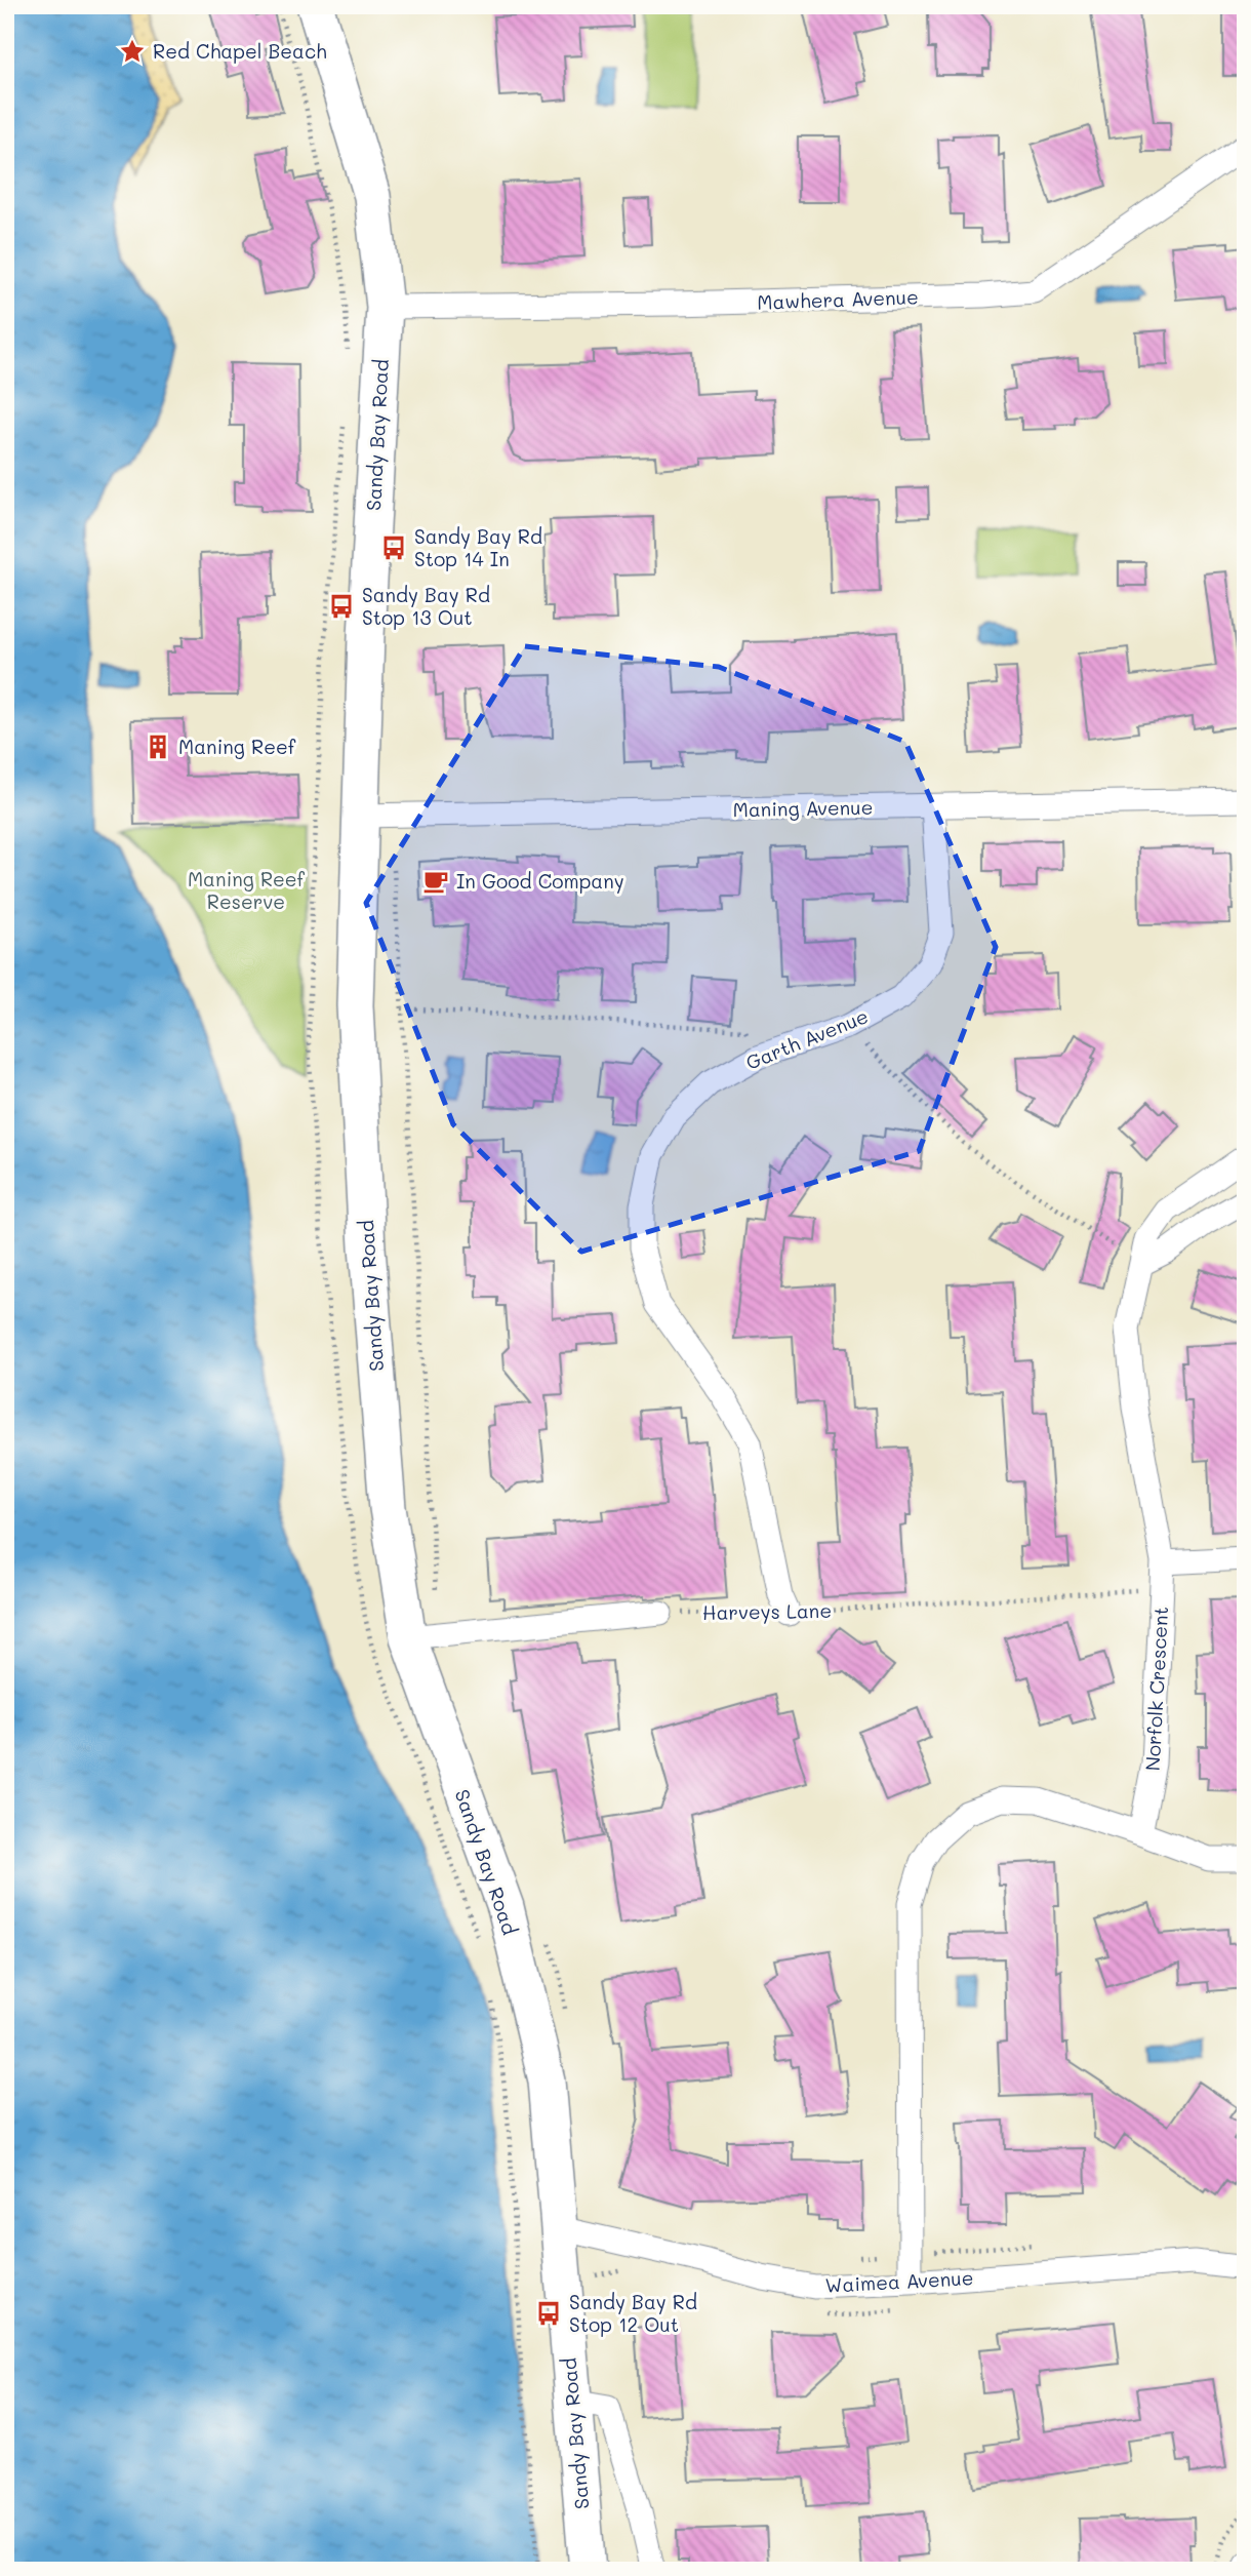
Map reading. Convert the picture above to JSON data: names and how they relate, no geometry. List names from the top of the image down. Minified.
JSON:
{"streets":{"main road":["Sandy Bay Road"],"street":["Mawhera Avenue","Maning Avenue","Garth Avenue","Norfolk Crescent","Waimea Avenue"],"path":["Harveys Lane"]},"crossings":[["Mawhera Avenue","Sandy Bay Road"],["Sandy Bay Road","Maning Avenue"],["Sandy Bay Road","Waimea Avenue"],["Maning Avenue","Garth Avenue"],["Garth Avenue","Harveys Lane"]],"parks":["Maning Reef Reserve"],"places":{"place":["Red Chapel Beach"],"bus stop":["Sandy Bay Rd Stop 14 In","Sandy Bay Rd Stop 13 Out","Sandy Bay Rd Stop 12 Out"],"building":["Maning Reef"],"cafe":["In Good Company"]}}
